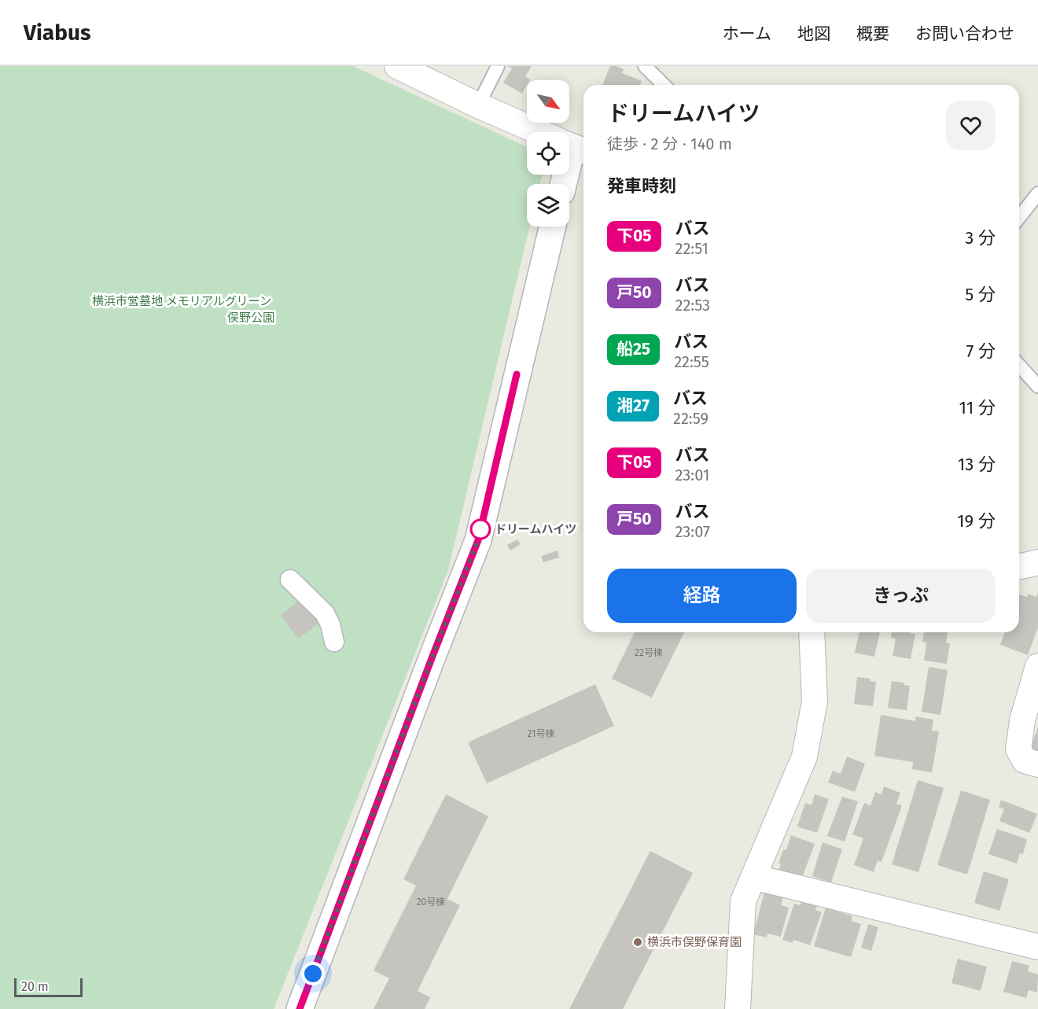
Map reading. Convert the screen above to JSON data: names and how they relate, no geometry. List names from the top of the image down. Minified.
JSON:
{"parks":["横浜市営墓地 メモリアルグリーン","俣野公園"],"places":["ドリームハイツ","横浜市俣野保育園"],"lines":["bus line 下05"],"house_numbers":["22号棟","21号棟","20号棟"],"scale_bar":"20 m","north":"bottom right","page":{"header":"Viabus","nav":["ホーム","地図","概要","お問い合わせ"],"heading":[["ドリームハイツ","徒歩 · 2 分 · 140 m"],"発車時刻"],"list":[{"mark":"下05","name":"バス","note":"22:51","value":"3 分"},{"mark":"戸50","name":"バス","note":"22:53","value":"5 分"},{"mark":"船25","name":"バス","note":"22:55","value":"7 分"},{"mark":"湘27","name":"バス","note":"22:59","value":"11 分"},{"mark":"下05","name":"バス","note":"23:01","value":"13 分"},{"mark":"戸50","name":"バス","note":"23:07","value":"19 分"}],"buttons":["経路","きっぷ"],"scale":"20 m"}}
